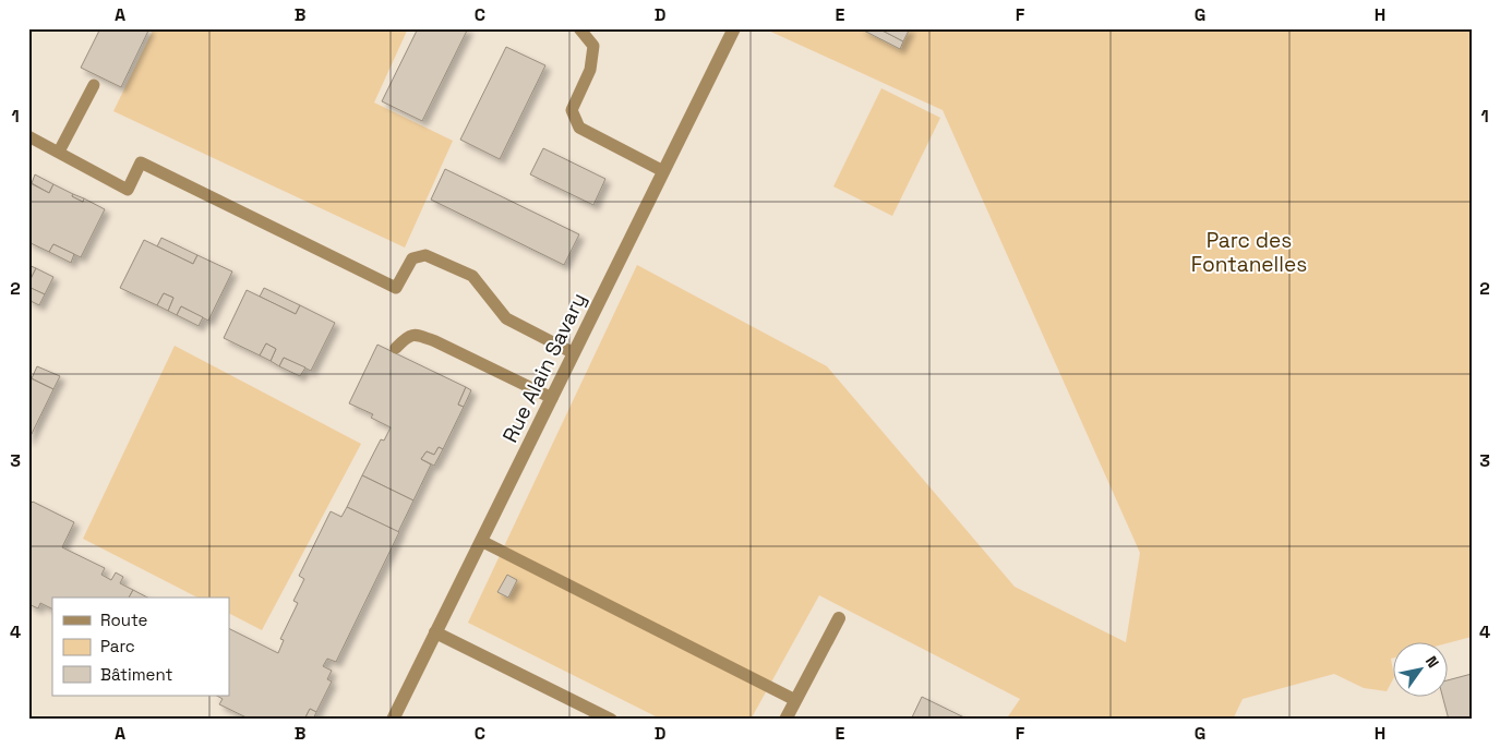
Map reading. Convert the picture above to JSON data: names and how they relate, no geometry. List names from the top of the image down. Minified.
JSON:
{"streets":{"street":["Rue Alain Savary"]},"parks":["Parc des Fontanelles"],"legend":["Route","Parc","Bâtiment"],"north":"top right","grid":{"columns":["A","B","C","D","E","F","G","H"],"rows":["1","2","3","4"]}}
